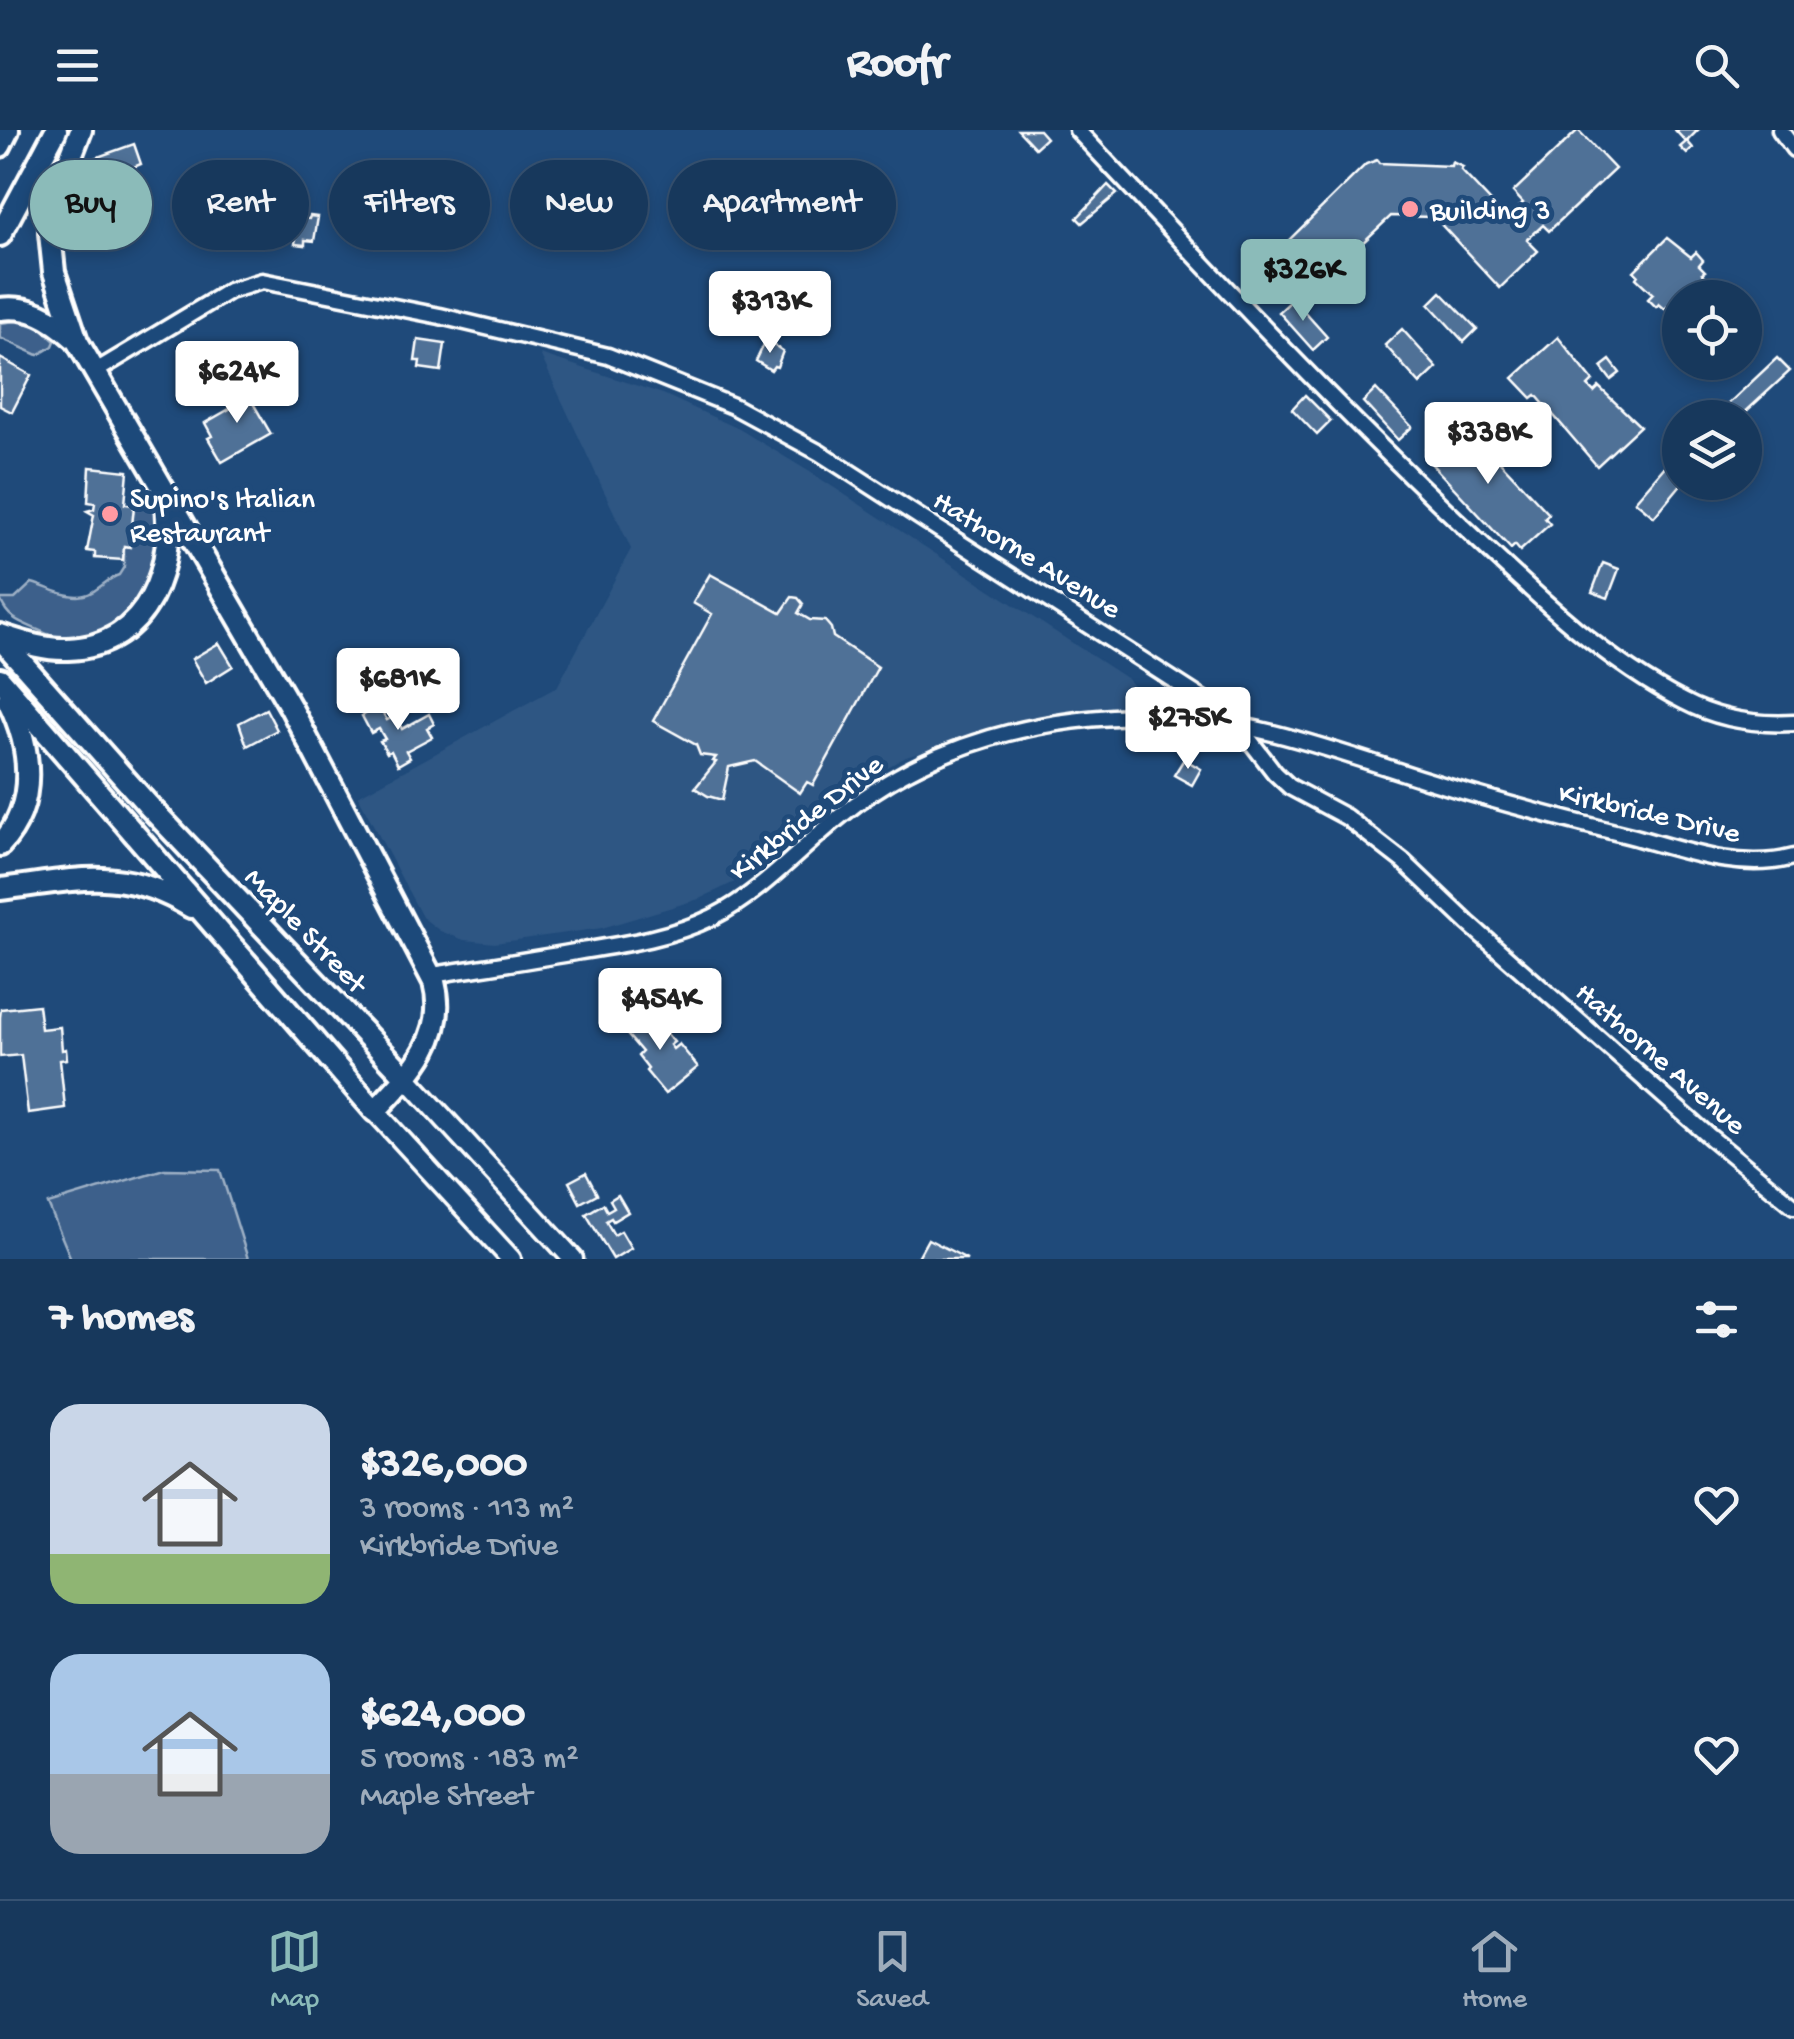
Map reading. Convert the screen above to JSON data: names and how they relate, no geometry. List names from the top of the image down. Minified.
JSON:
{"streets":{"main road":["Maple Street"],"street":["Hathorne Avenue","Kirkbride Drive"]},"crossings":[["Hathorne Avenue","Kirkbride Drive"]],"places":["Building 3","Supino's Italian Restaurant"],"page":{"header":"Roofr","chip":["Buy","Rent","Filters","New","Apartment"],"price":["$326K","$313K","$624K","$338K","$681K","$275K","$454K"],"heading":"7 homes","list":[{"name":"$326,000","note":"3 rooms · 113 m² · Kirkbride Drive"},{"name":"$624,000","note":"5 rooms · 183 m² · Maple Street"}],"tabs":["Map","Saved","Home"]}}
